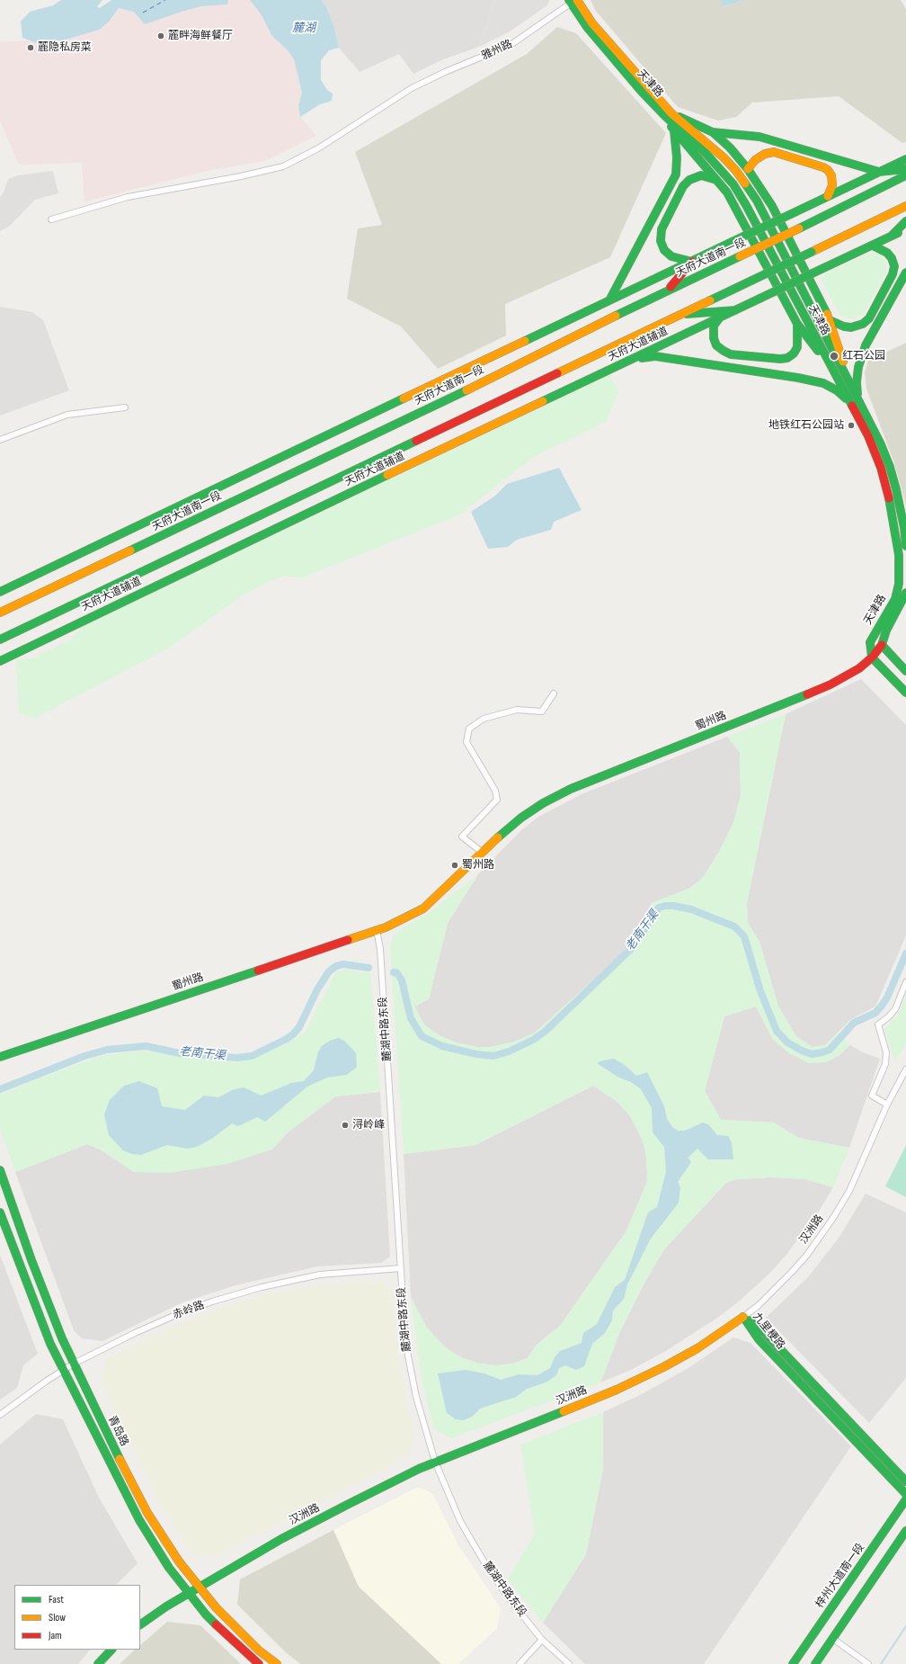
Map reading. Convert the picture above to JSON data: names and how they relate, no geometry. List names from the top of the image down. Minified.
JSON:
{"streets":{"main road":["天津路","天府大道南一段","天府大道辅道","蜀州路","汉洲路","九里梗路","青岛路","梓州大道南一段"],"street":["雅州路","麓湖中路东段","赤岭路"]},"crossings":[["雅州路","天津路"],["天津路","蜀州路"],["蜀州路","麓湖中路东段"],["麓湖中路东段","汉洲路"],["麓湖中路东段","赤岭路"],["汉洲路","九里梗路"],["汉洲路","青岛路"],["赤岭路","青岛路"]],"water":["麓湖","老南干渠"],"places":["麓畔海鲜餐厅","麓隐私房菜","红石公园","地铁红石公园站","蜀州路","浔岭峰"],"legend":["Fast","Slow","Jam"]}
